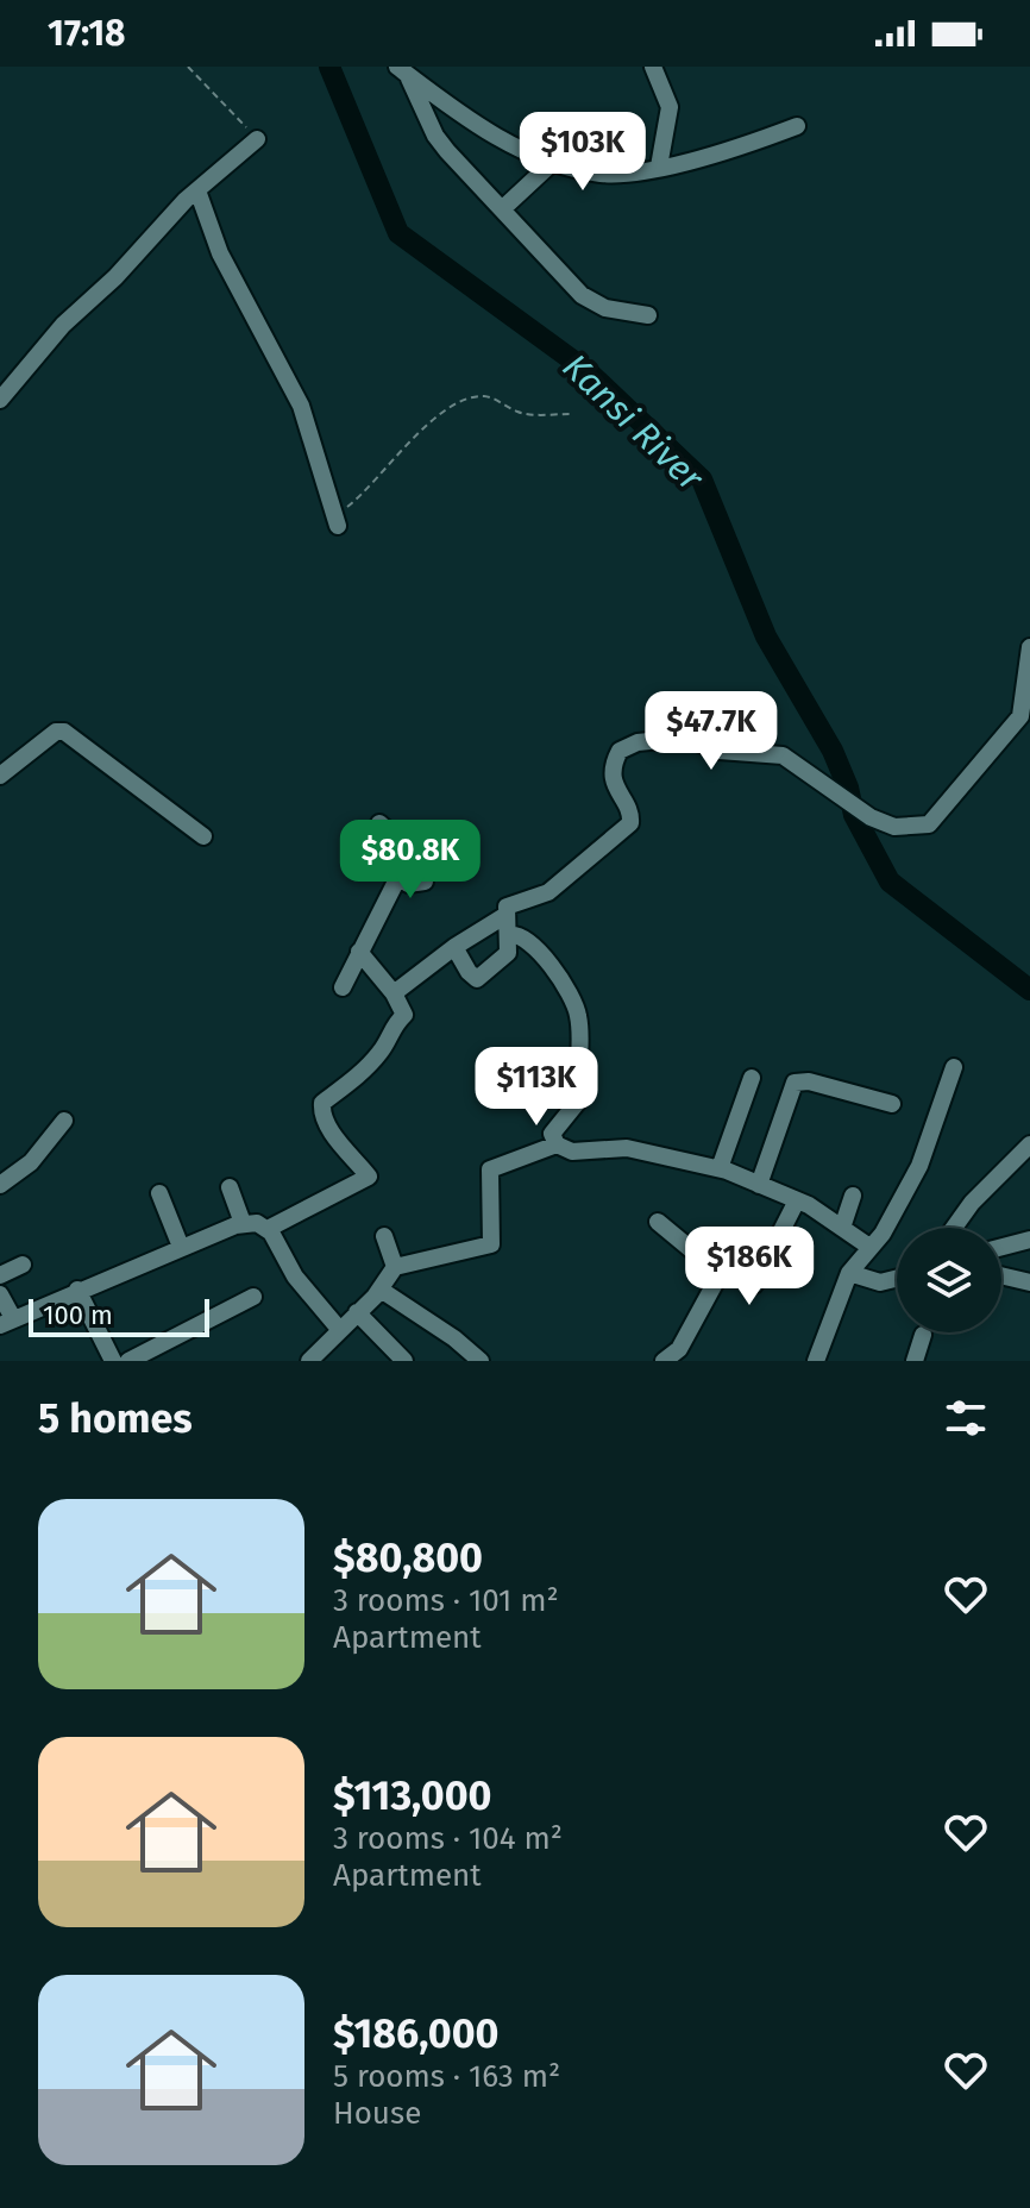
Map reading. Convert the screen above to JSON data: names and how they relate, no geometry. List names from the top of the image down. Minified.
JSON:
{"water":["Kansi River"],"scale_bar":"100 m","page":{"status":"17:18","price":["$103K","$47.7K","$80.8K","$113K","$186K"],"scale":"100 m","heading":"5 homes","list":[{"name":"$80,800","note":"3 rooms · 101 m² · Apartment"},{"name":"$113,000","note":"3 rooms · 104 m² · Apartment"},{"name":"$186,000","note":"5 rooms · 163 m² · House"}]}}
